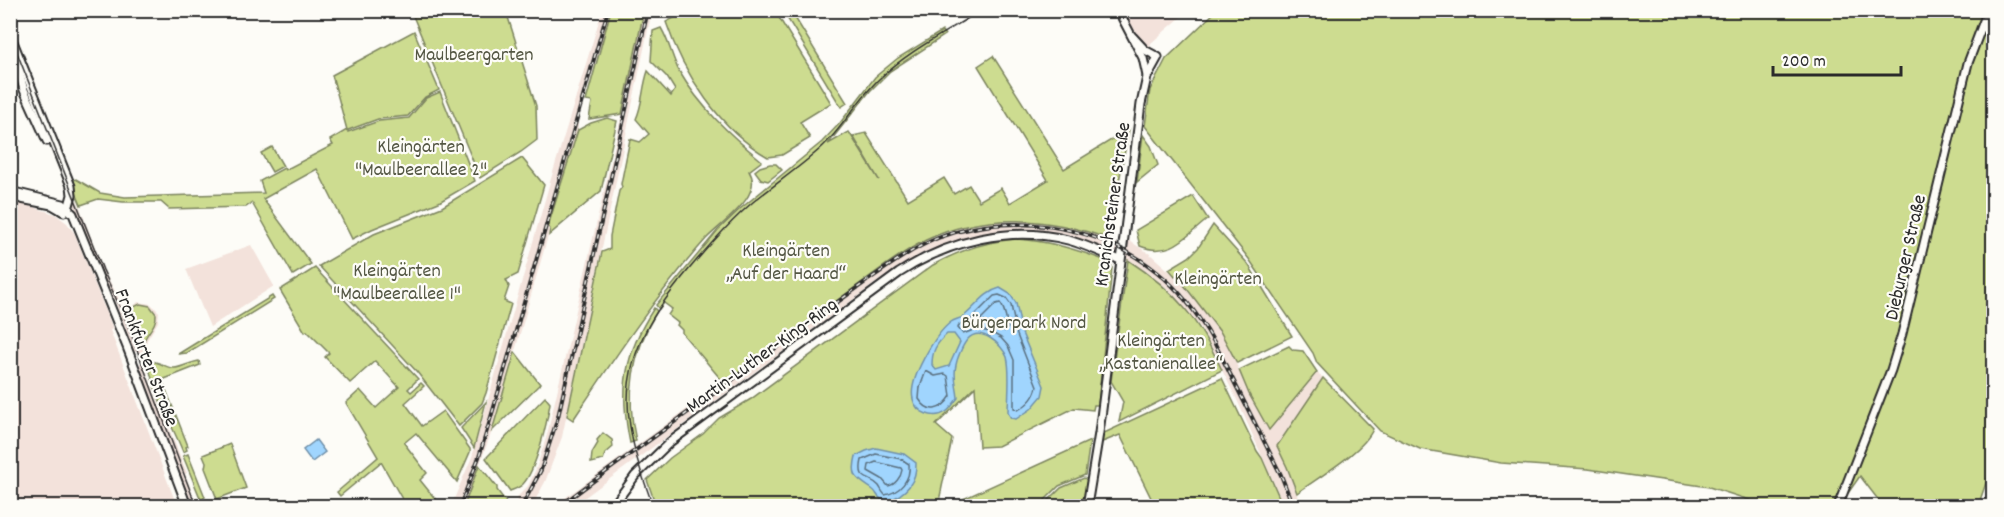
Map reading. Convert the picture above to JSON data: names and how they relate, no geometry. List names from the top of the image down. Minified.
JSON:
{"streets":{"main road":["Kranichsteiner Straße","Dieburger Straße","Martin-Luther-King-Ring","Frankfurter Straße"]},"crossings":[["Kranichsteiner Straße","Martin-Luther-King-Ring"]],"parks":["Maulbeergarten","Kleingärten \"Maulbeerallee 2\"","Kleingärten „Auf der Haard“","Kleingärten \"Maulbeerallee 1\"","Kleingärten","Bürgerpark Nord","Kleingärten „Kastanienallee“"],"scale_bar":"200 m"}
